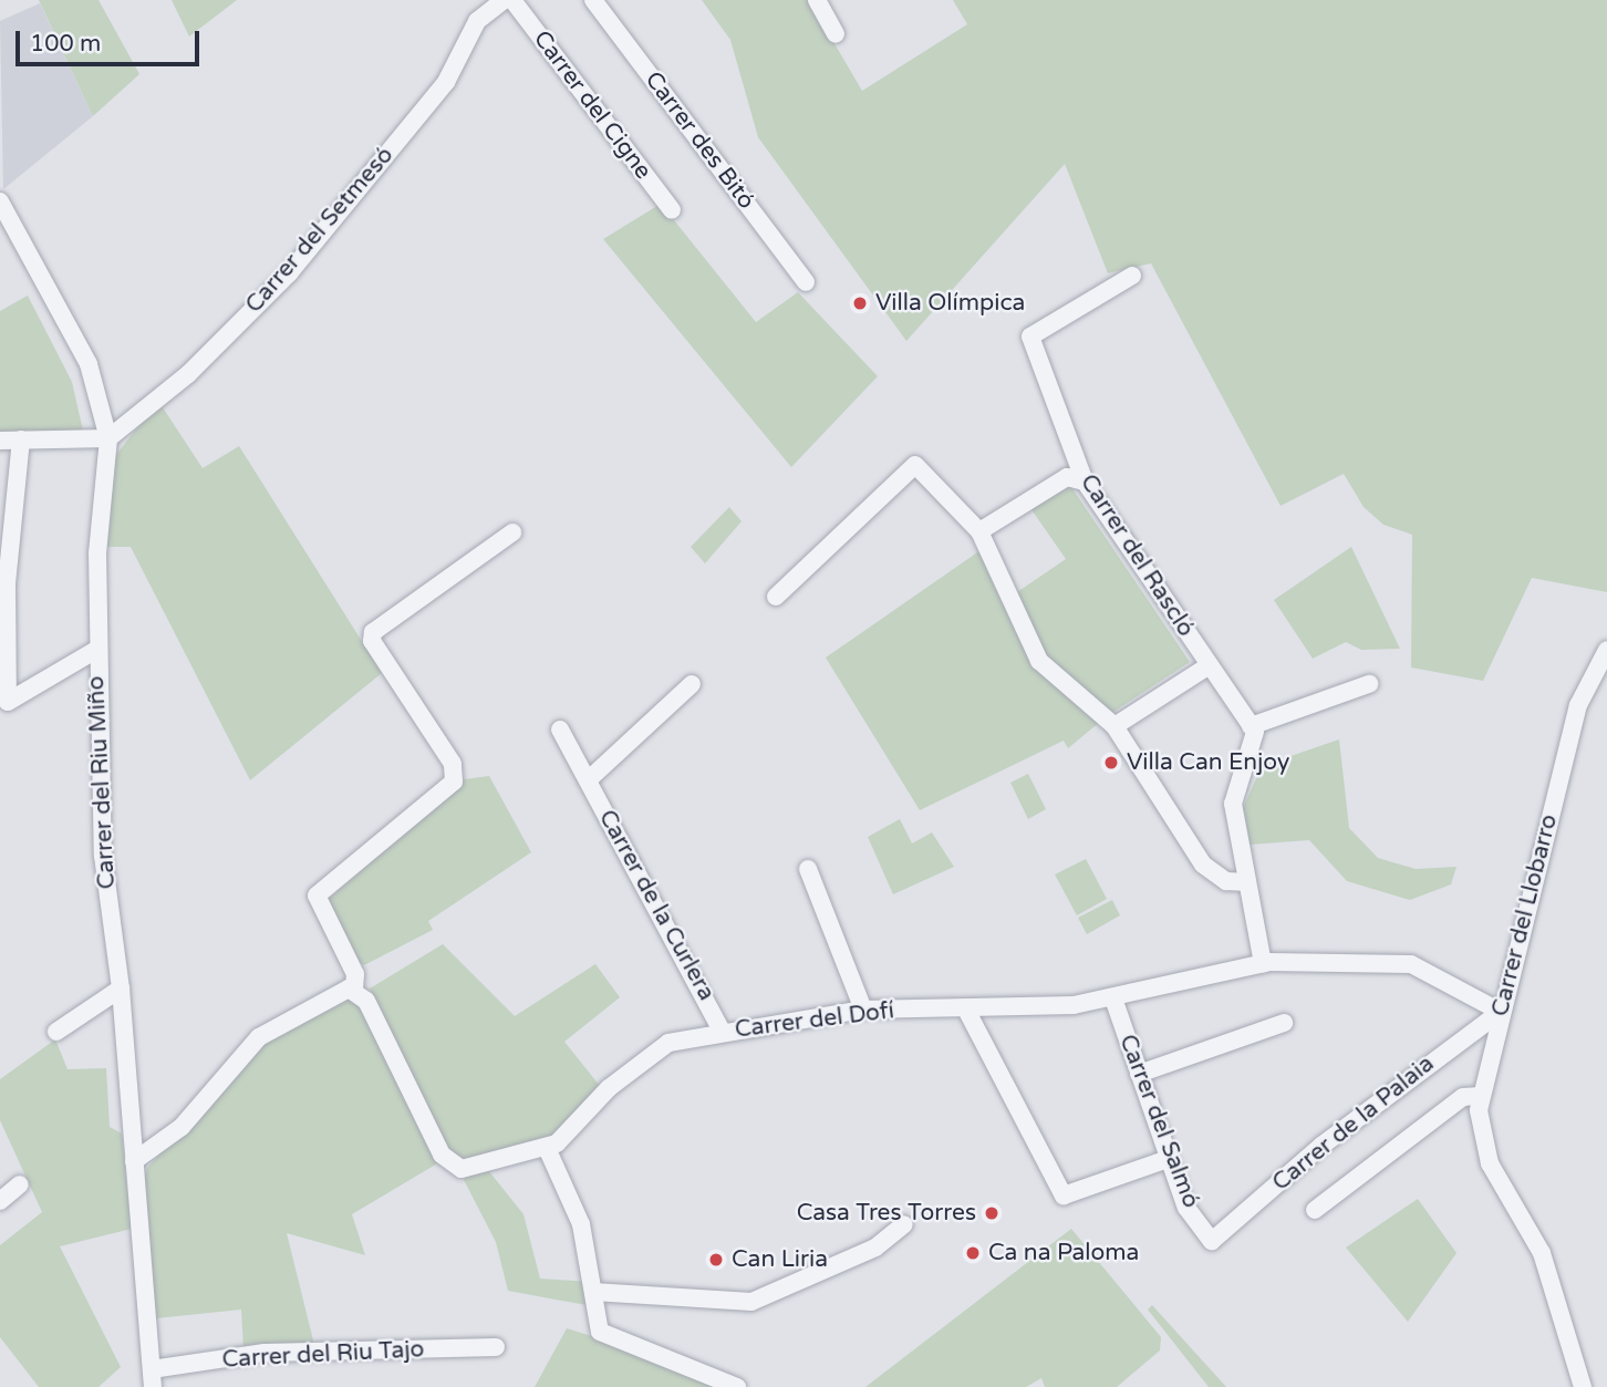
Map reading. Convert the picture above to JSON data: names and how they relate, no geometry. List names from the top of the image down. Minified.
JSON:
{"streets":{"street":["Carrer del Cigne","Carrer des Bitó","Carrer del Setmesó","Carrer del Rascló","Carrer del Riu Miño","Carrer de la Curlera","Carrer del Llobarro","Carrer del Dofí","Carrer del Salmó","Carrer de la Palaia","Carrer del Riu Tajo"]},"crossings":[["Carrer del Cigne","Carrer del Setmesó"],["Carrer del Setmesó","Carrer del Riu Miño"],["Carrer del Riu Miño","Carrer del Riu Tajo"],["Carrer de la Curlera","Carrer del Dofí"],["Carrer del Llobarro","Carrer del Dofí"],["Carrer del Llobarro","Carrer de la Palaia"],["Carrer del Dofí","Carrer del Salmó"],["Carrer del Dofí","Carrer de la Palaia"],["Carrer del Salmó","Carrer de la Palaia"]],"places":["Villa Olímpica","Villa Can Enjoy","Casa Tres Torres","Ca na Paloma","Can Liria"],"scale_bar":"100 m"}
